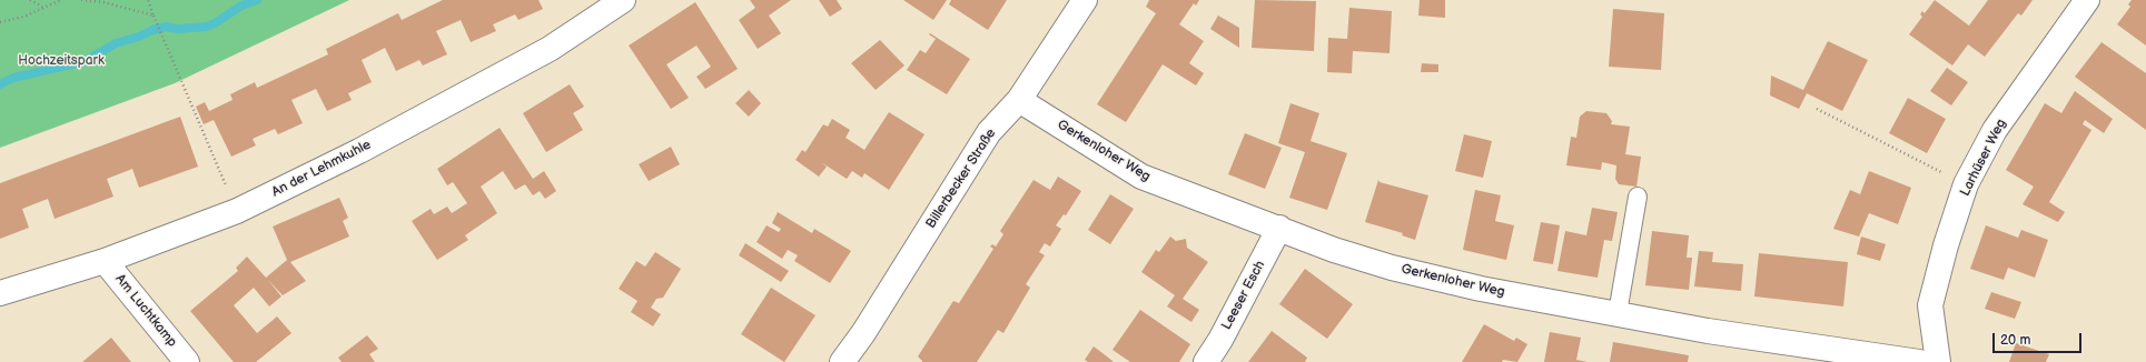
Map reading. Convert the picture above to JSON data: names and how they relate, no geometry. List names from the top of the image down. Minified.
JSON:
{"streets":{"street":["Gerkenloher Weg","Larhüser Weg","An der Lehmkuhle","Billerbecker Straße","Leeser Esch","Am Luchtkamp"]},"crossings":[["Gerkenloher Weg","Billerbecker Straße"],["Gerkenloher Weg","Leeser Esch"],["An der Lehmkuhle","Am Luchtkamp"]],"parks":["Hochzeitspark"],"scale_bar":"20 m"}
